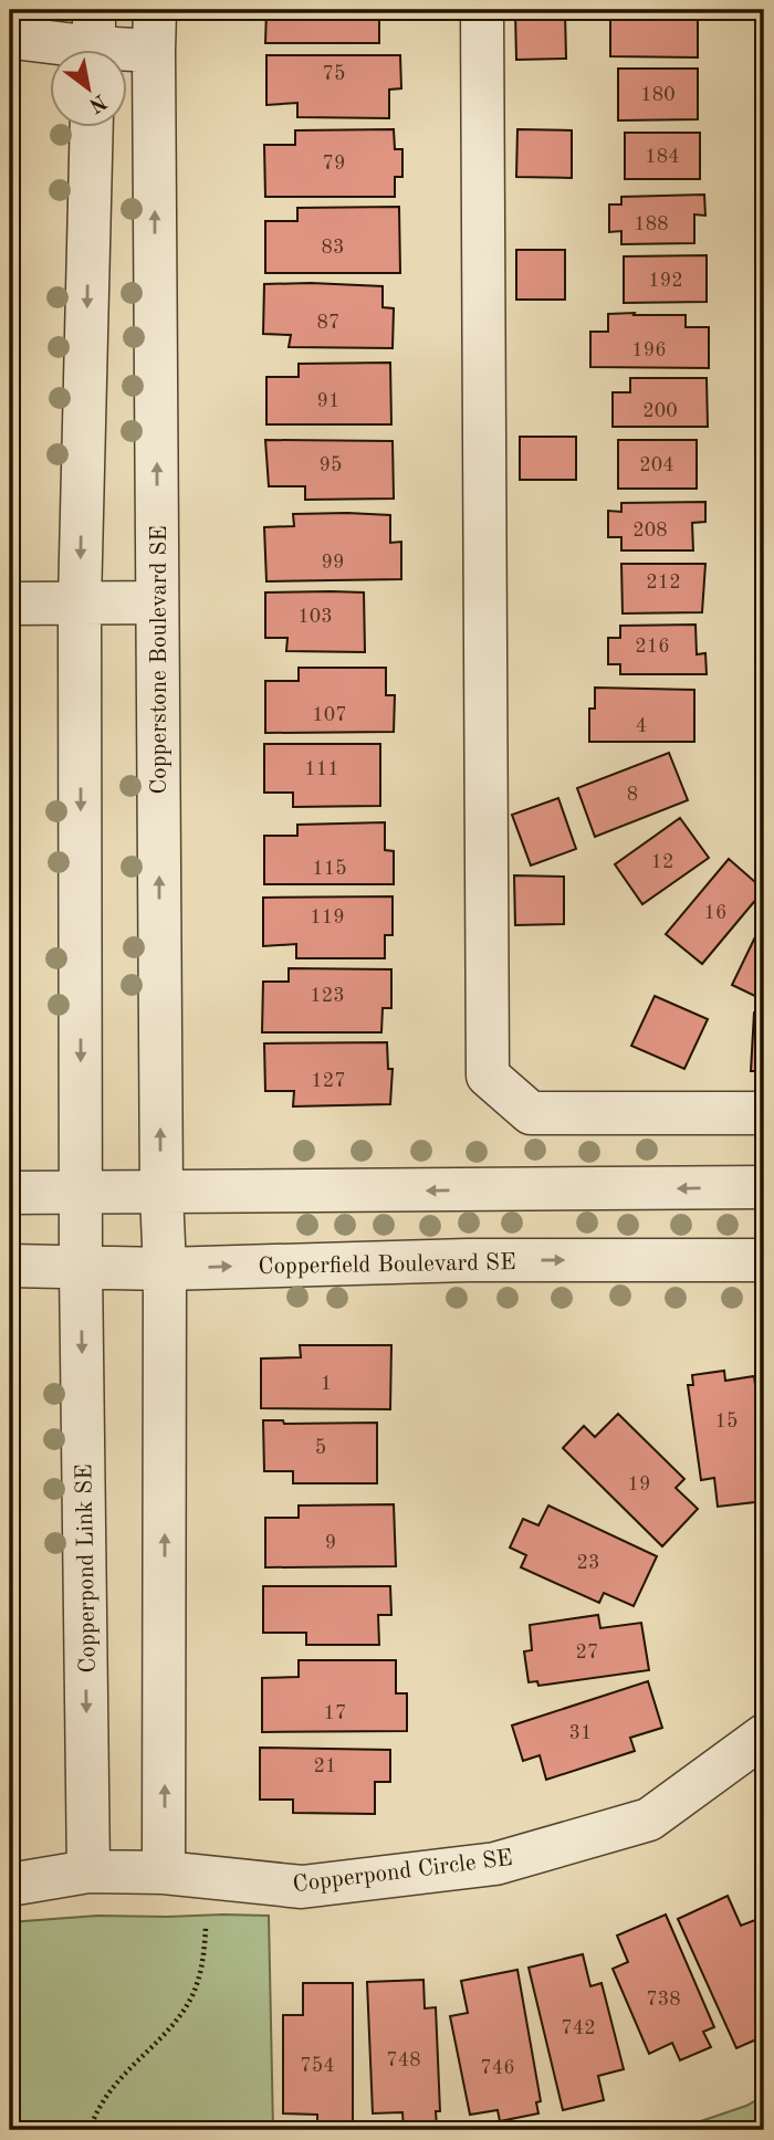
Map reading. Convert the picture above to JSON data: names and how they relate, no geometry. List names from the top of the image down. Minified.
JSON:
{"streets":{"street":["Copperstone Boulevard SE","Copperfield Boulevard SE","Copperpond Link SE","Copperpond Circle SE"]},"crossings":[["Copperstone Boulevard SE","Copperfield Boulevard SE"],["Copperfield Boulevard SE","Copperpond Link SE"],["Copperpond Link SE","Copperpond Circle SE"]],"house_numbers":["75","180","184","79","188","83","192","87","196","91","200","95","204","208","99","212","103","216","107","4","111","8","12","115","16","119","123","127","1","15","5","19","9","23","27","17","31","21","738","742","748","754","746"],"north":"bottom right"}
